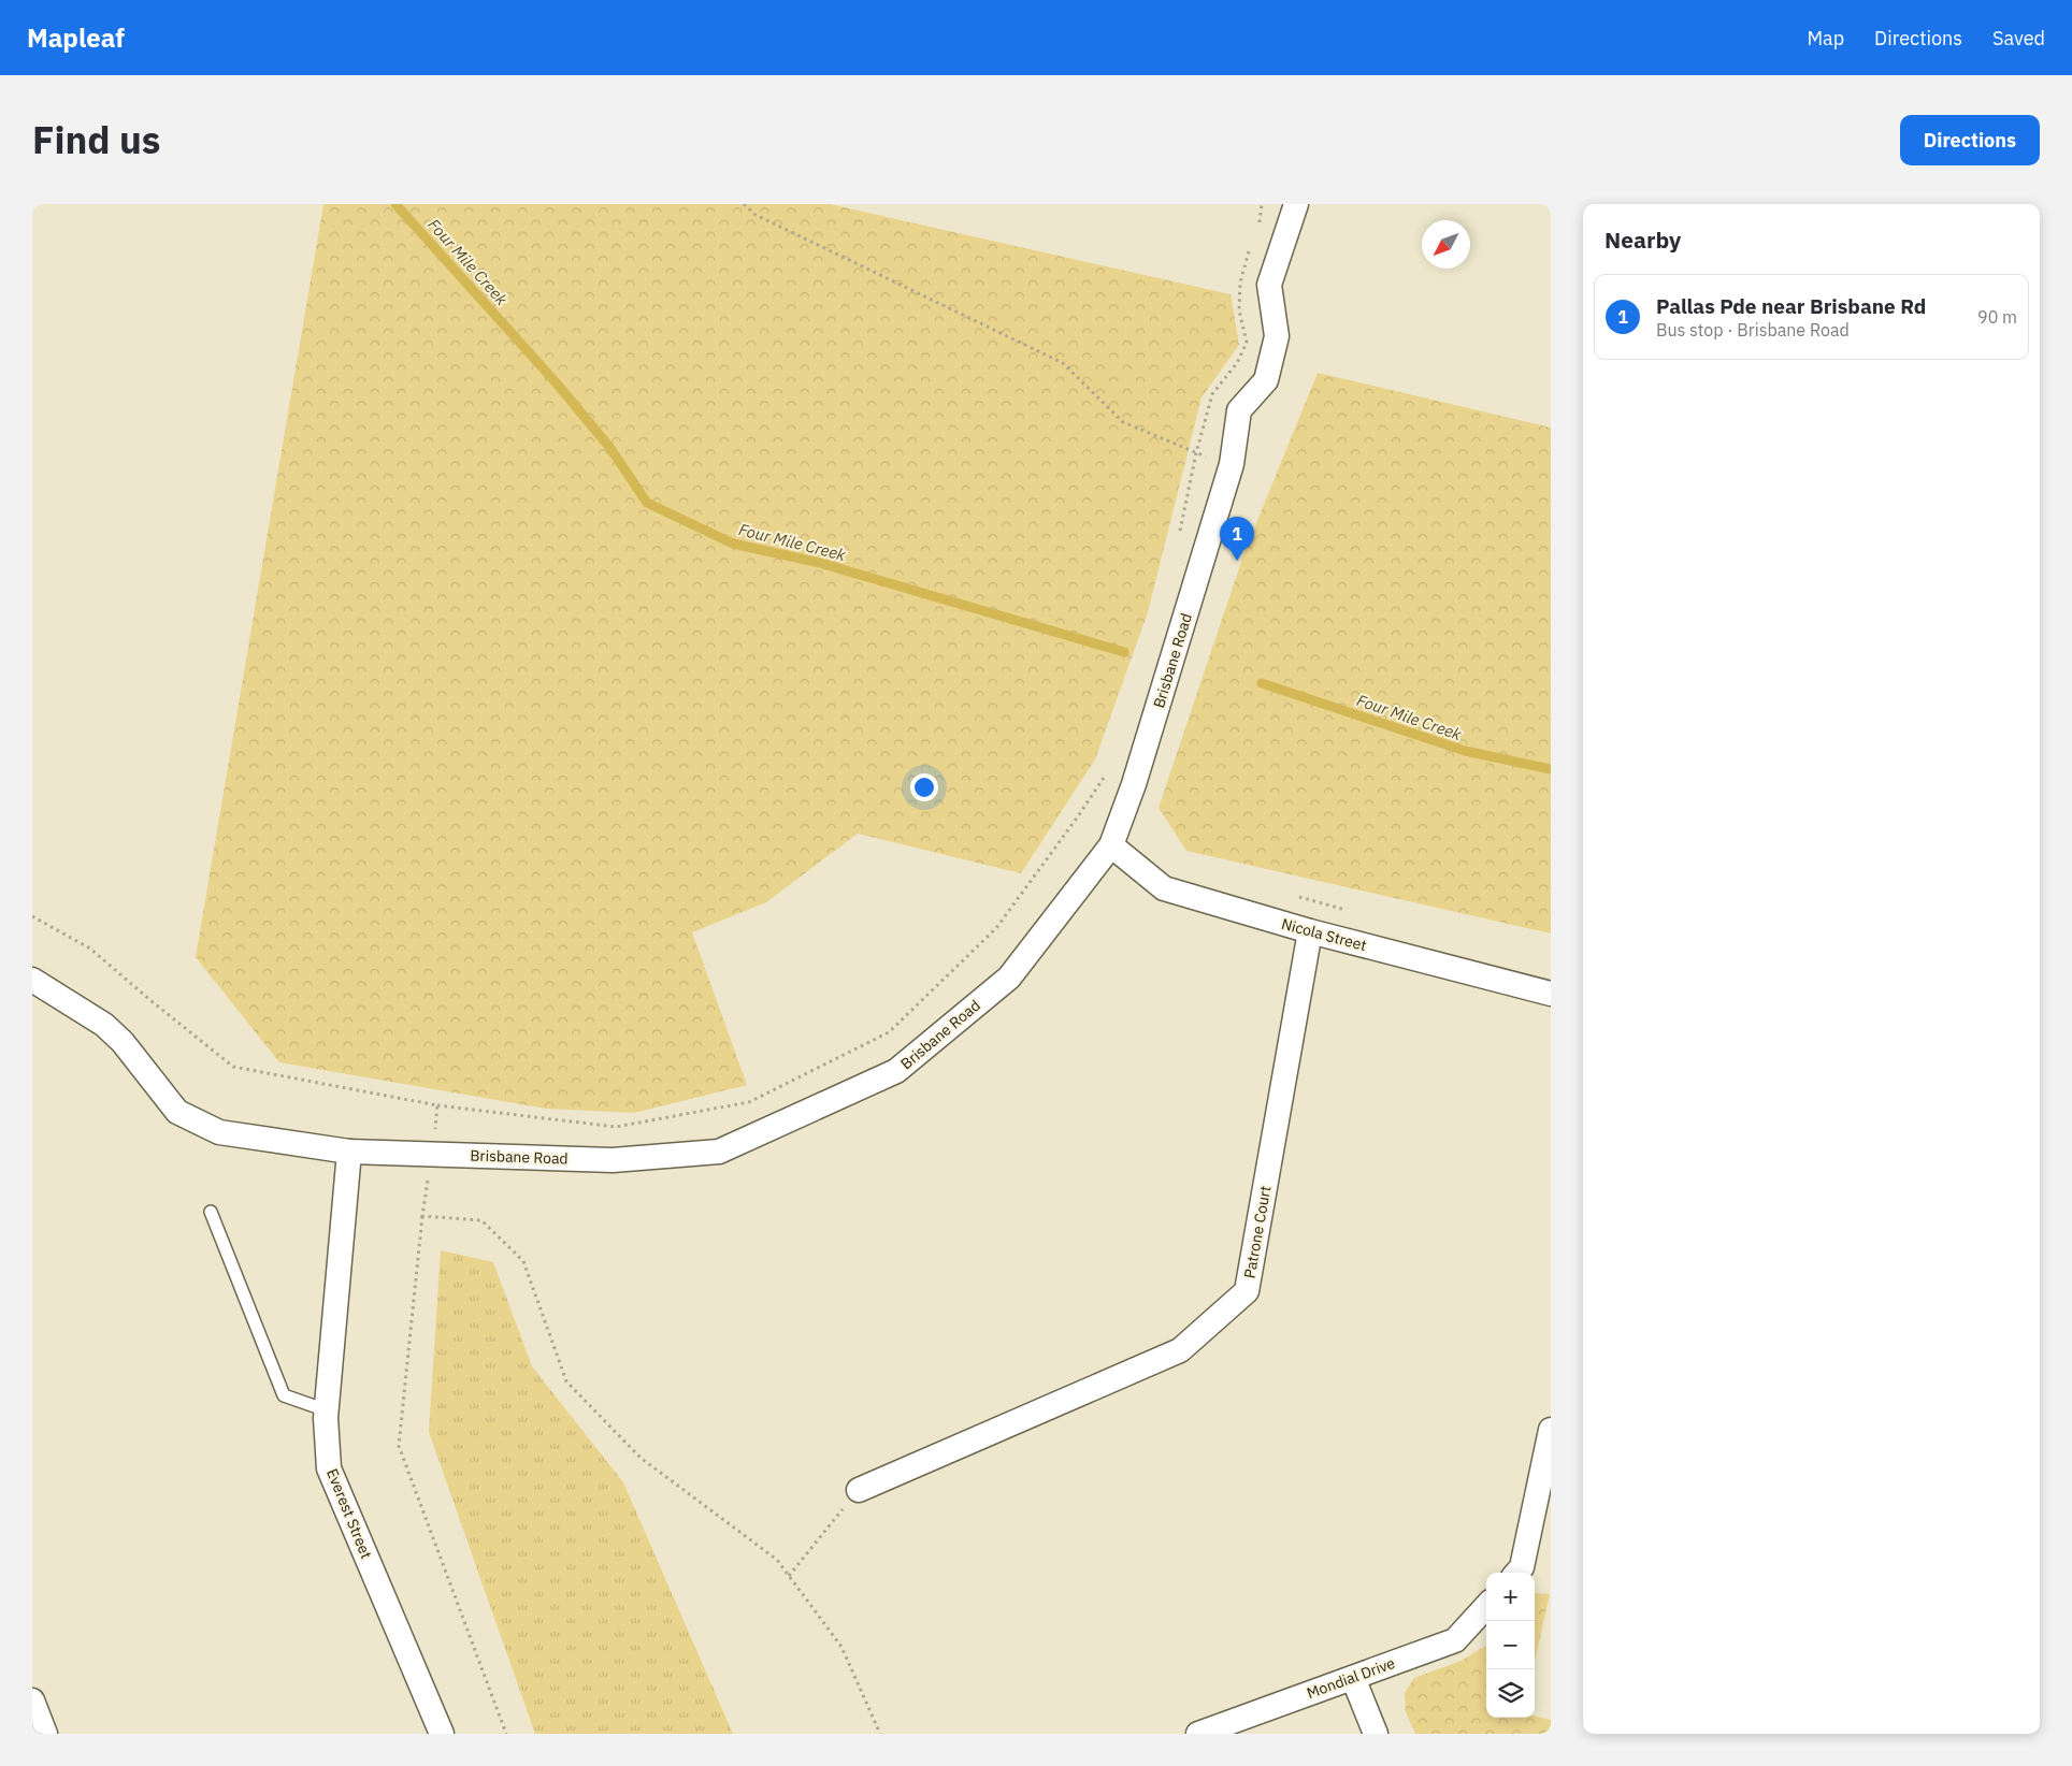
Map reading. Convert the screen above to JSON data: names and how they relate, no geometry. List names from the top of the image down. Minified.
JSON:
{"streets":{"street":["Brisbane Road","Nicola Street","Patrone Court","Everest Street","Mondial Drive"]},"crossings":[["Brisbane Road","Nicola Street"],["Brisbane Road","Everest Street"],["Nicola Street","Patrone Court"]],"water":["Four Mile Creek"],"north":"bottom left","page":{"header":"Mapleaf","nav":["Map","Directions","Saved"],"title":"Find us","buttons":"Directions","heading":"Nearby","list":[{"mark":"1","name":"Pallas Pde near Brisbane Rd","note":"Bus stop · Brisbane Road","value":"90 m"}],"pins":"1","map_buttons":["+","−"]}}
